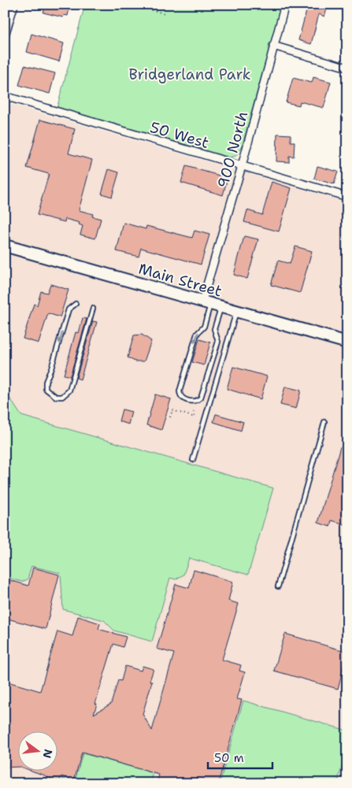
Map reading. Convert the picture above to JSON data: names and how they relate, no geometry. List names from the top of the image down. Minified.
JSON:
{"streets":{"main road":["Main Street"],"street":["50 West","900 North"]},"crossings":[["50 West","900 North"],["900 North","Main Street"]],"parks":["Bridgerland Park"],"scale_bar":"50 m","north":"right"}
